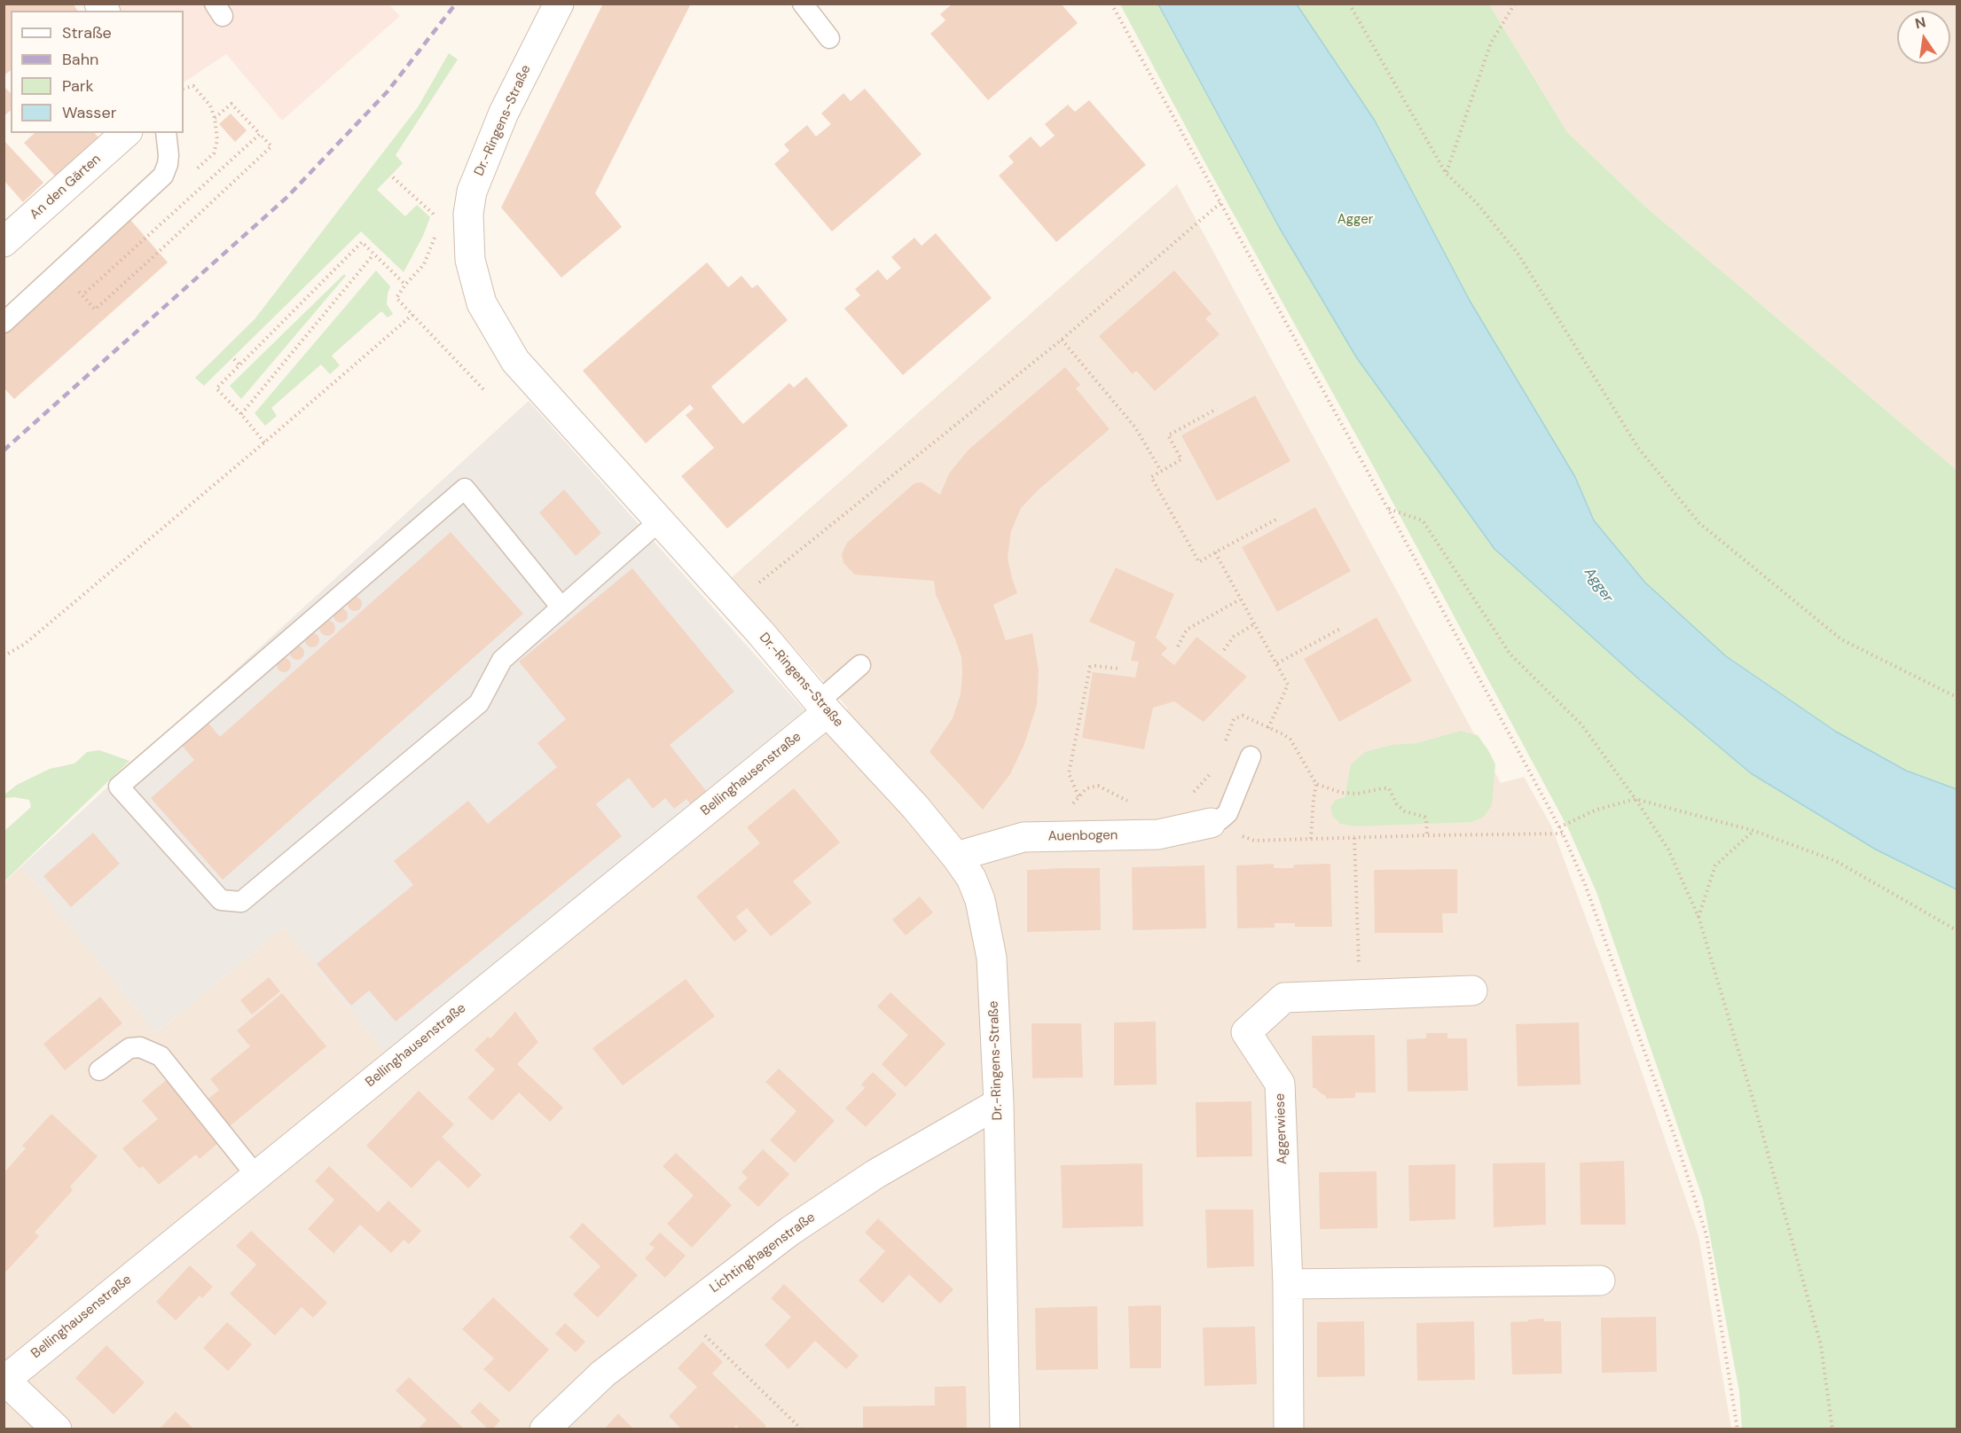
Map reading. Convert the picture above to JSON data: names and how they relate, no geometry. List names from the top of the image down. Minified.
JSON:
{"streets":{"street":["Dr.-Ringens-Straße","An den Gärten","Bellinghausenstraße","Auenbogen","Aggerwiese","Lichtinghagenstraße"]},"crossings":[["Dr.-Ringens-Straße","Bellinghausenstraße"],["Dr.-Ringens-Straße","Auenbogen"],["Dr.-Ringens-Straße","Lichtinghagenstraße"]],"water":["Agger"],"parks":["Agger"],"legend":["Straße","Bahn","Park","Wasser"],"north":"top"}
